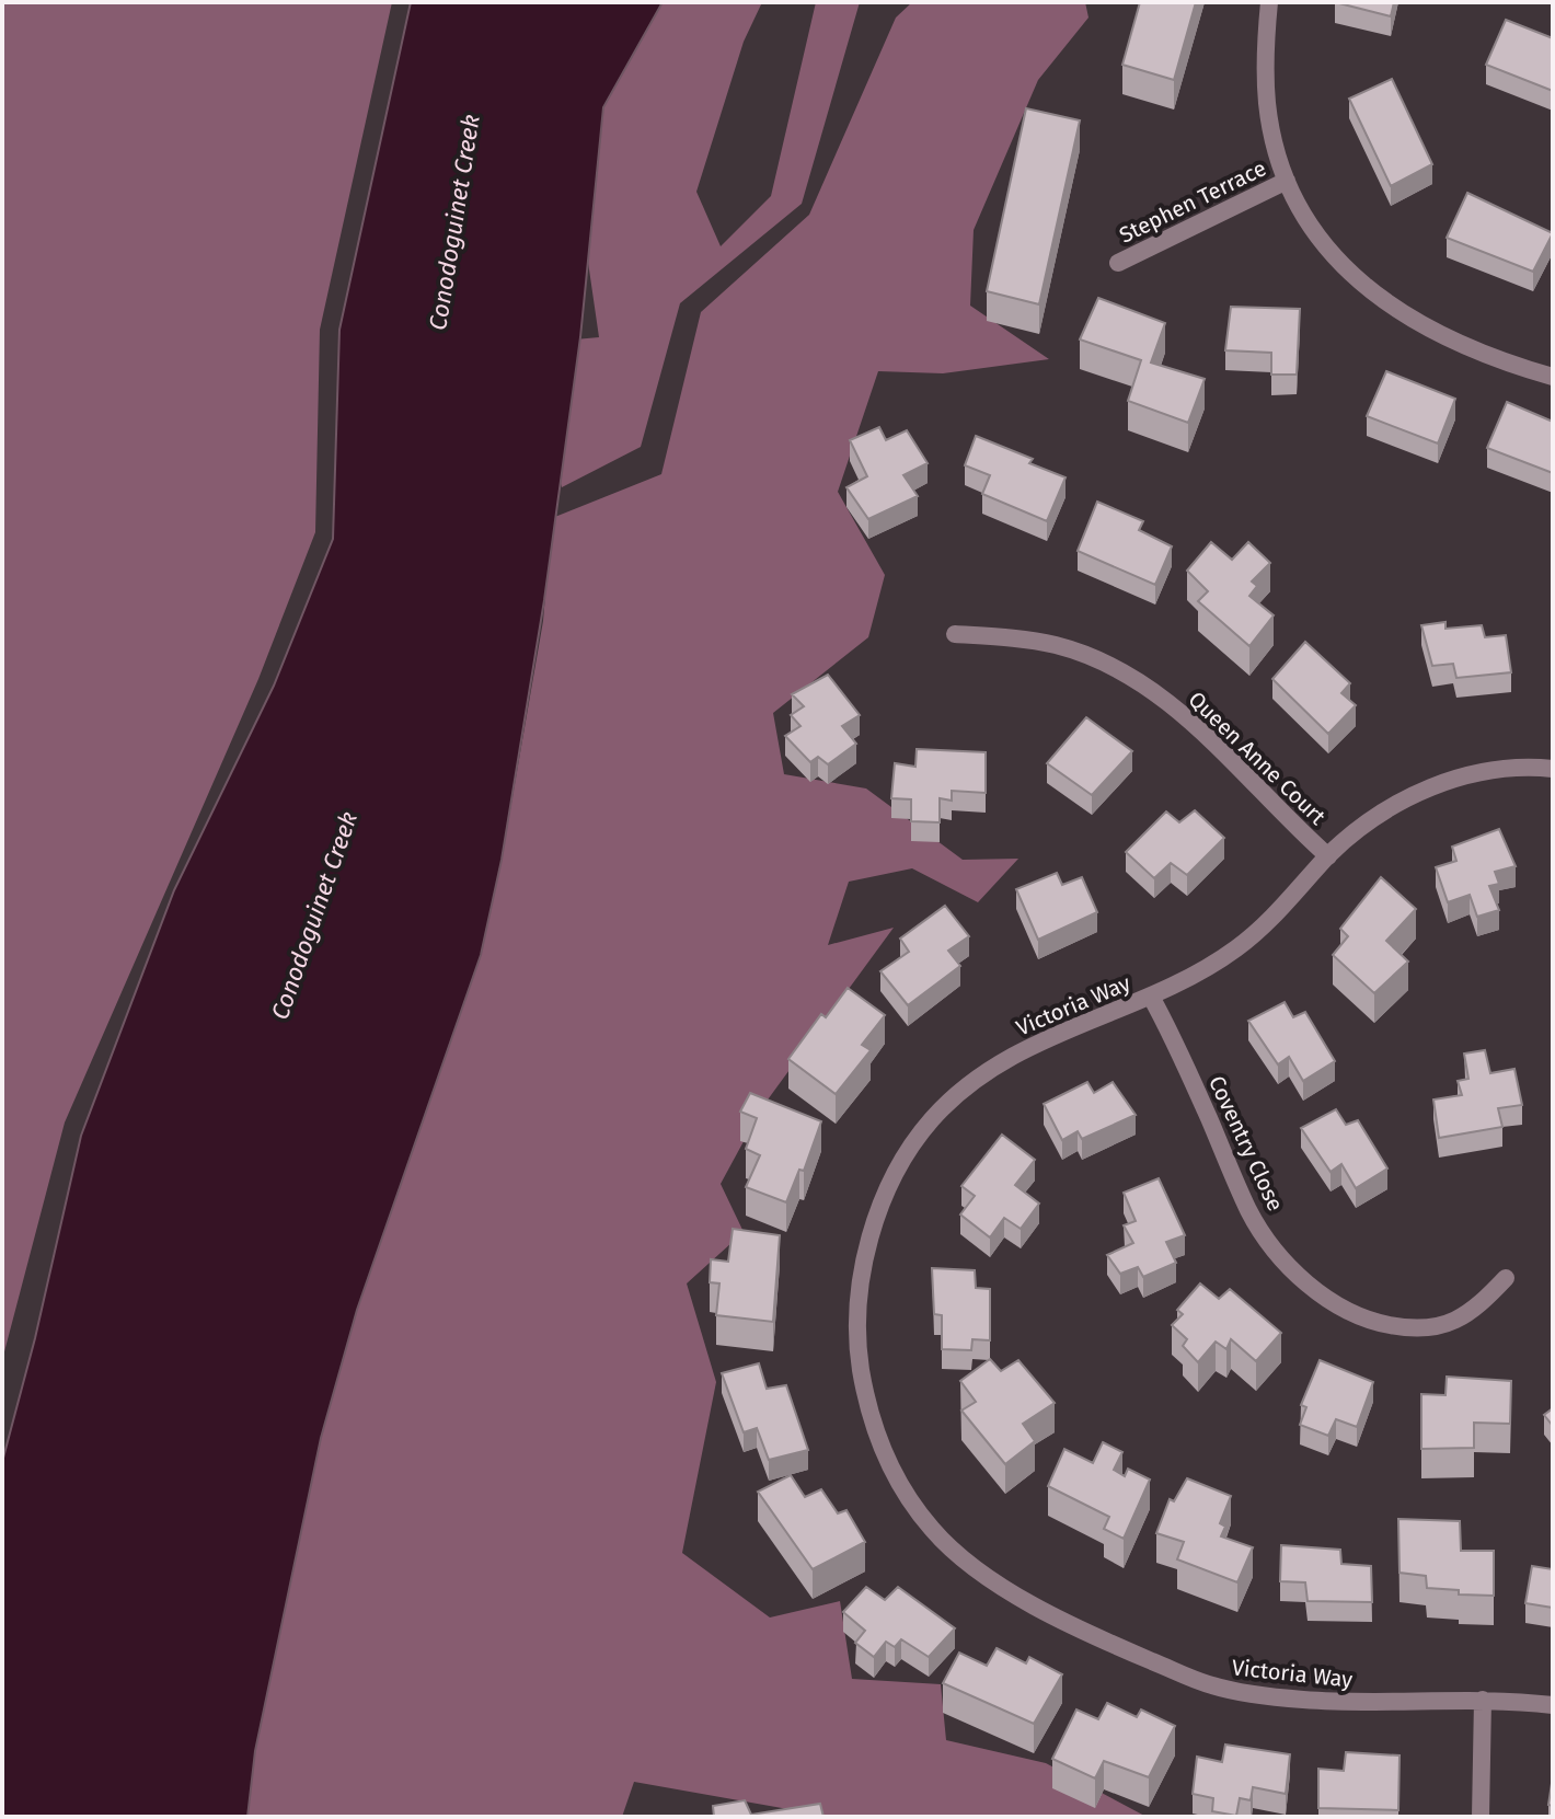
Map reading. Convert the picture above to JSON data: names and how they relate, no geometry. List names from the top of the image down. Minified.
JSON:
{"streets":{"street":["Stephen Terrace","Queen Anne Court","Victoria Way","Coventry Close"]},"crossings":[["Queen Anne Court","Victoria Way"],["Victoria Way","Coventry Close"]],"water":["Conodoguinet Creek"]}
